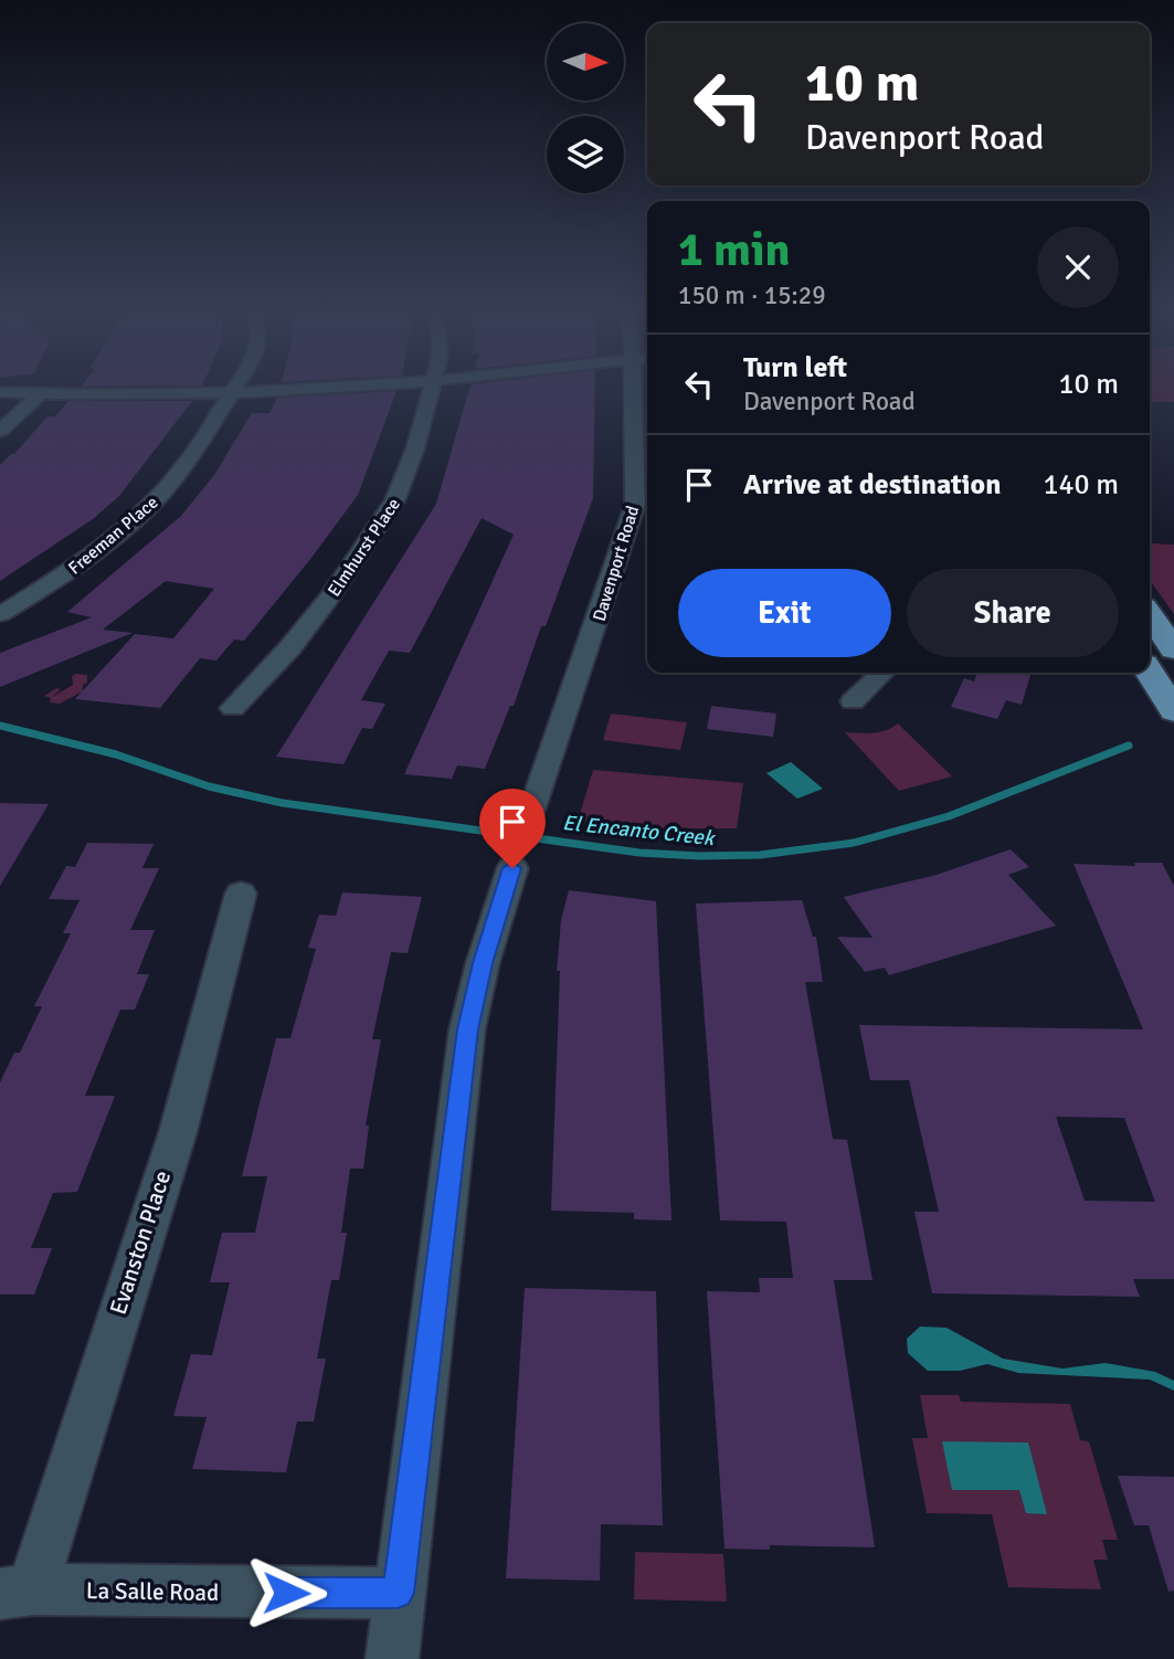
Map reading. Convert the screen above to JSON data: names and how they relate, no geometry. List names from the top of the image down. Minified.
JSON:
{"streets":{"street":["Freeman Place","Elmhurst Place","Davenport Road","Evanston Place","La Salle Road"]},"crossings":[["Evanston Place","La Salle Road"]],"water":["El Encanto Creek"],"north":"right","page":{"turn":["10 m","Davenport Road"],"heading":["1 min","150 m · 15:29"],"list":[{"name":"Turn left","note":"Davenport Road","value":"10 m"},{"name":"Arrive at destination","value":"140 m"}],"buttons":["Exit","Share"]}}
